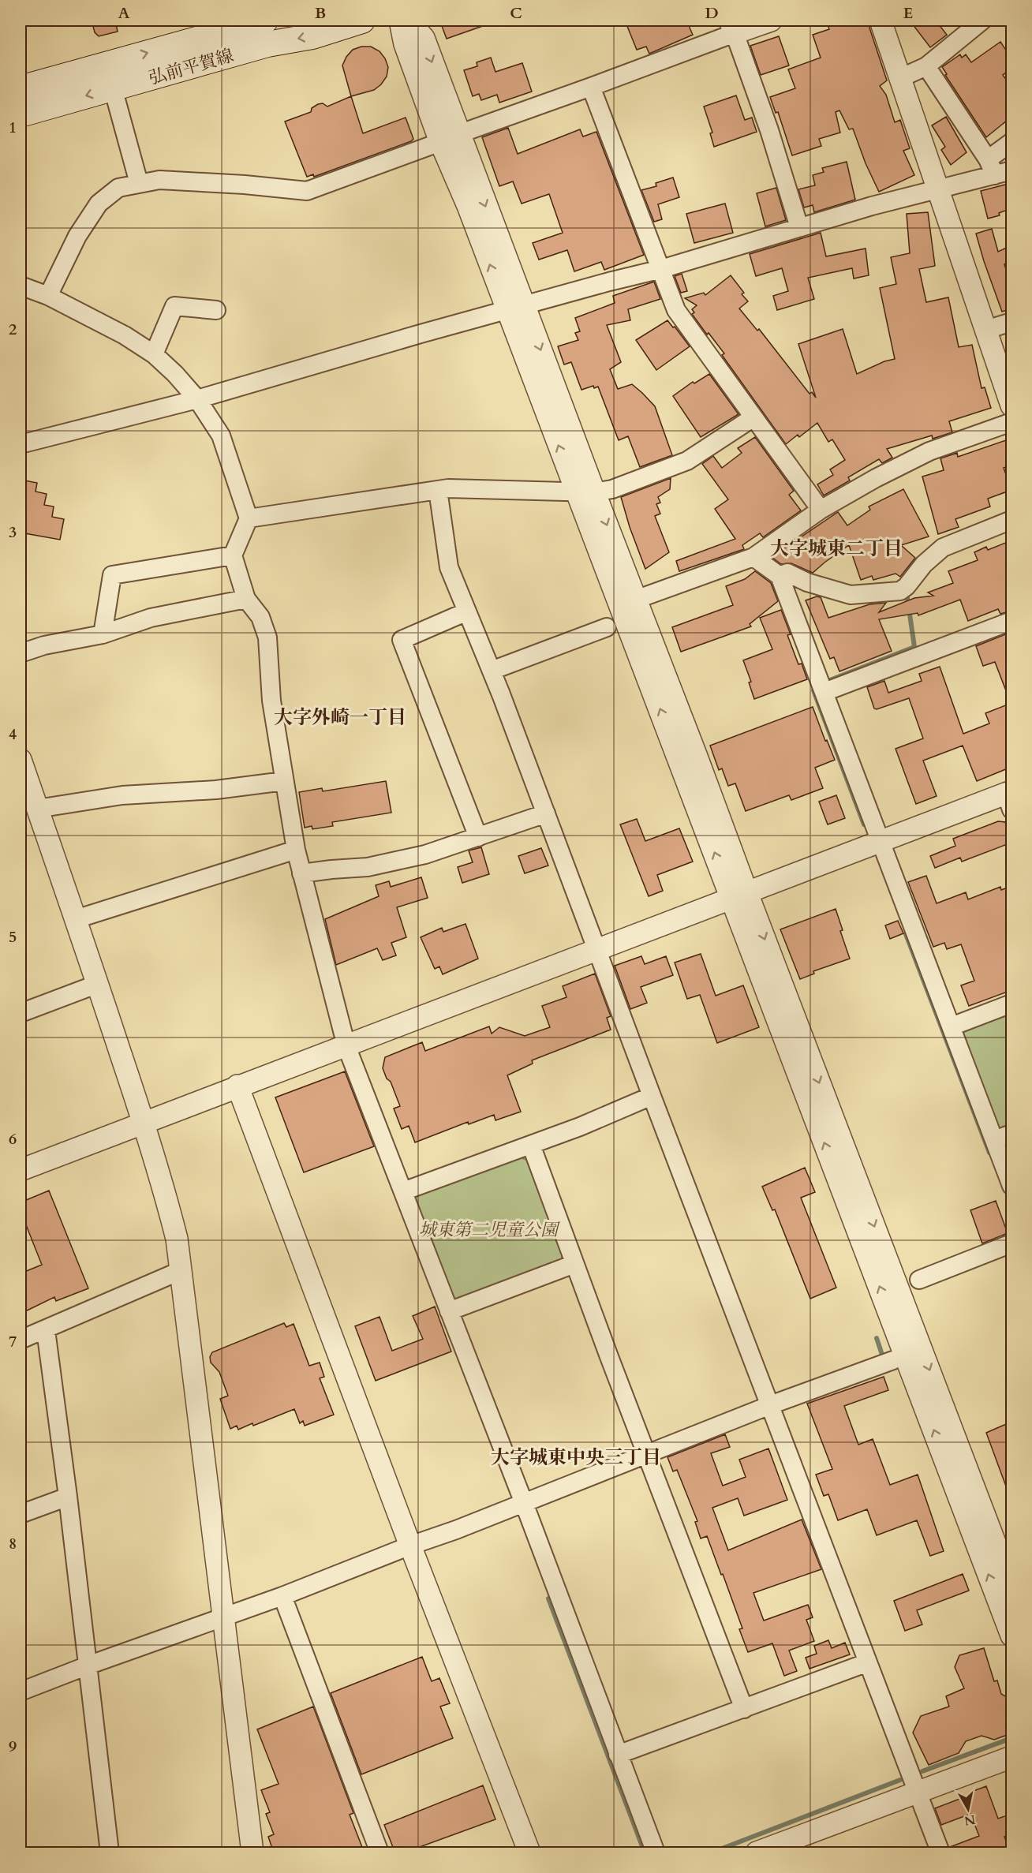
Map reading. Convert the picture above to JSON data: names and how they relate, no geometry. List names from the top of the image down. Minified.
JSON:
{"streets":{"main road":["弘前平賀線"]},"districts":["大字城東二丁目","大字外崎一丁目","大字城東中央三丁目"],"parks":["城東第二児童公園"],"north":"bottom","grid":{"columns":["A","B","C","D","E"],"rows":["1","2","3","4","5","6","7","8","9"]}}
